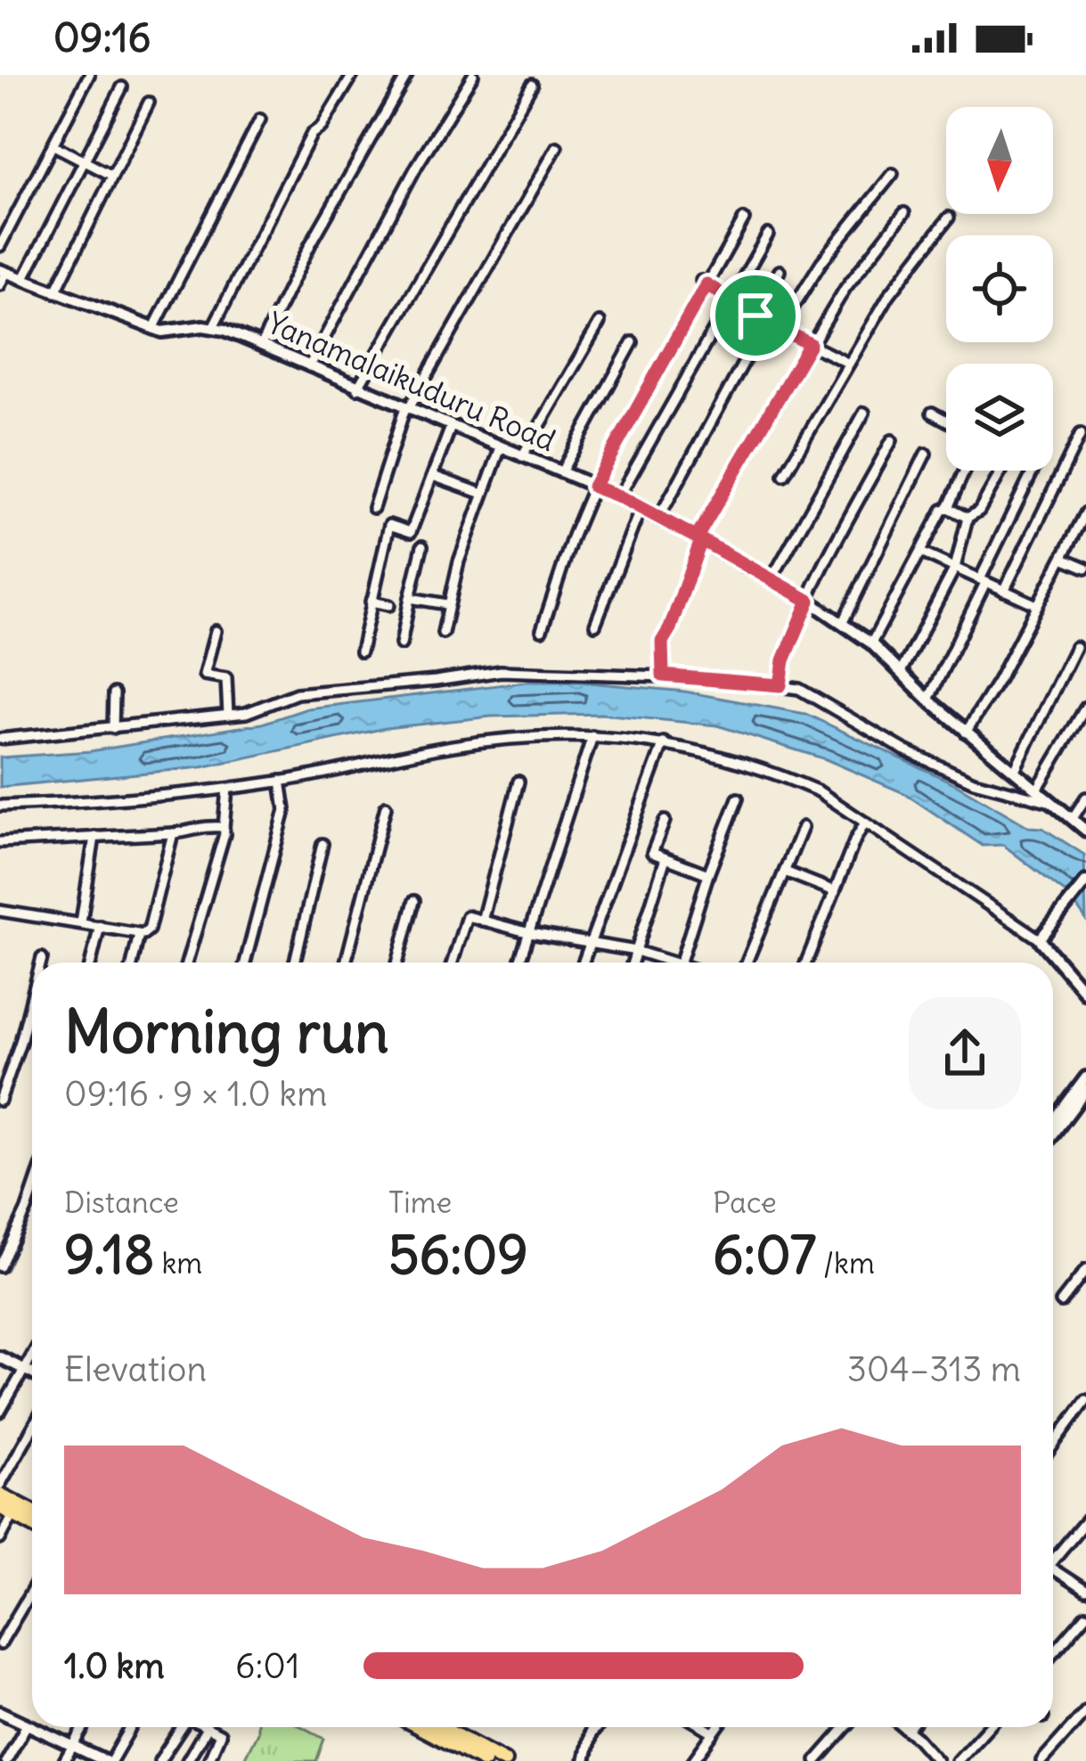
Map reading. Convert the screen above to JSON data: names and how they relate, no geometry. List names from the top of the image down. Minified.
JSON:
{"streets":{"street":["Yanamalaikuduru Road"]},"north":"bottom","page":{"status":"09:16","heading":["Morning run","09:16 · 9 × 1.0 km"],"stats":[["Distance","9.18 km"],["Time","56:09"],["Pace","6:07 /km"]],"chart":["Elevation","304–313 m"],"list":[{"name":"1.0 km","note":"6:01"}]}}
